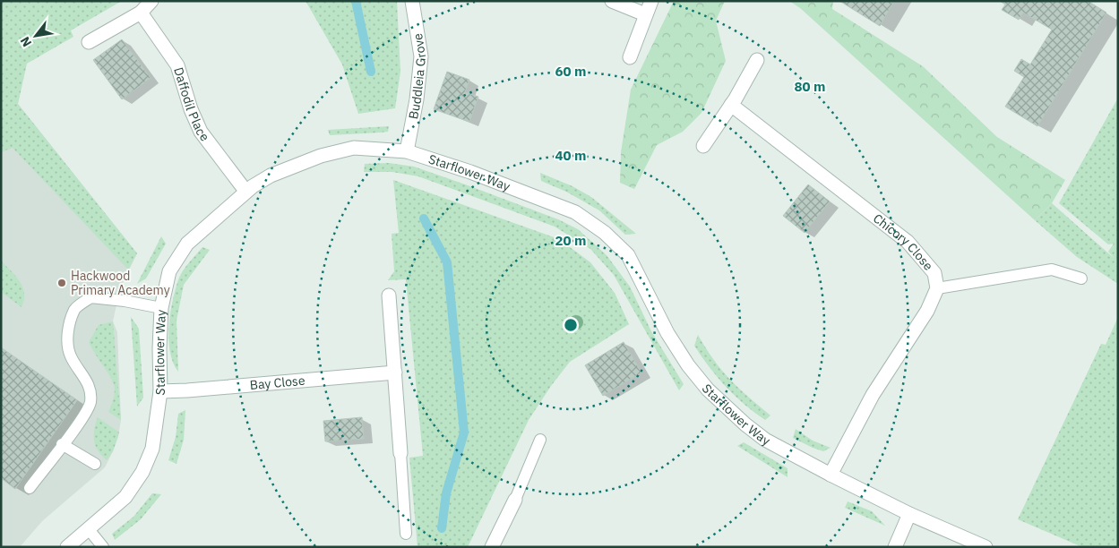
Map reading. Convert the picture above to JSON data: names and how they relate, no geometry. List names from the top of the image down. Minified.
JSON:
{"streets":{"street":["Buddleia Grove","Daffodil Place","Starflower Way","Chicory Close","Bay Close"]},"crossings":[["Buddleia Grove","Starflower Way"],["Daffodil Place","Starflower Way"],["Starflower Way","Chicory Close"],["Starflower Way","Bay Close"]],"places":["Hackwood Primary Academy"],"north":"bottom left","rings":["60 m","80 m","40 m","20 m"]}
